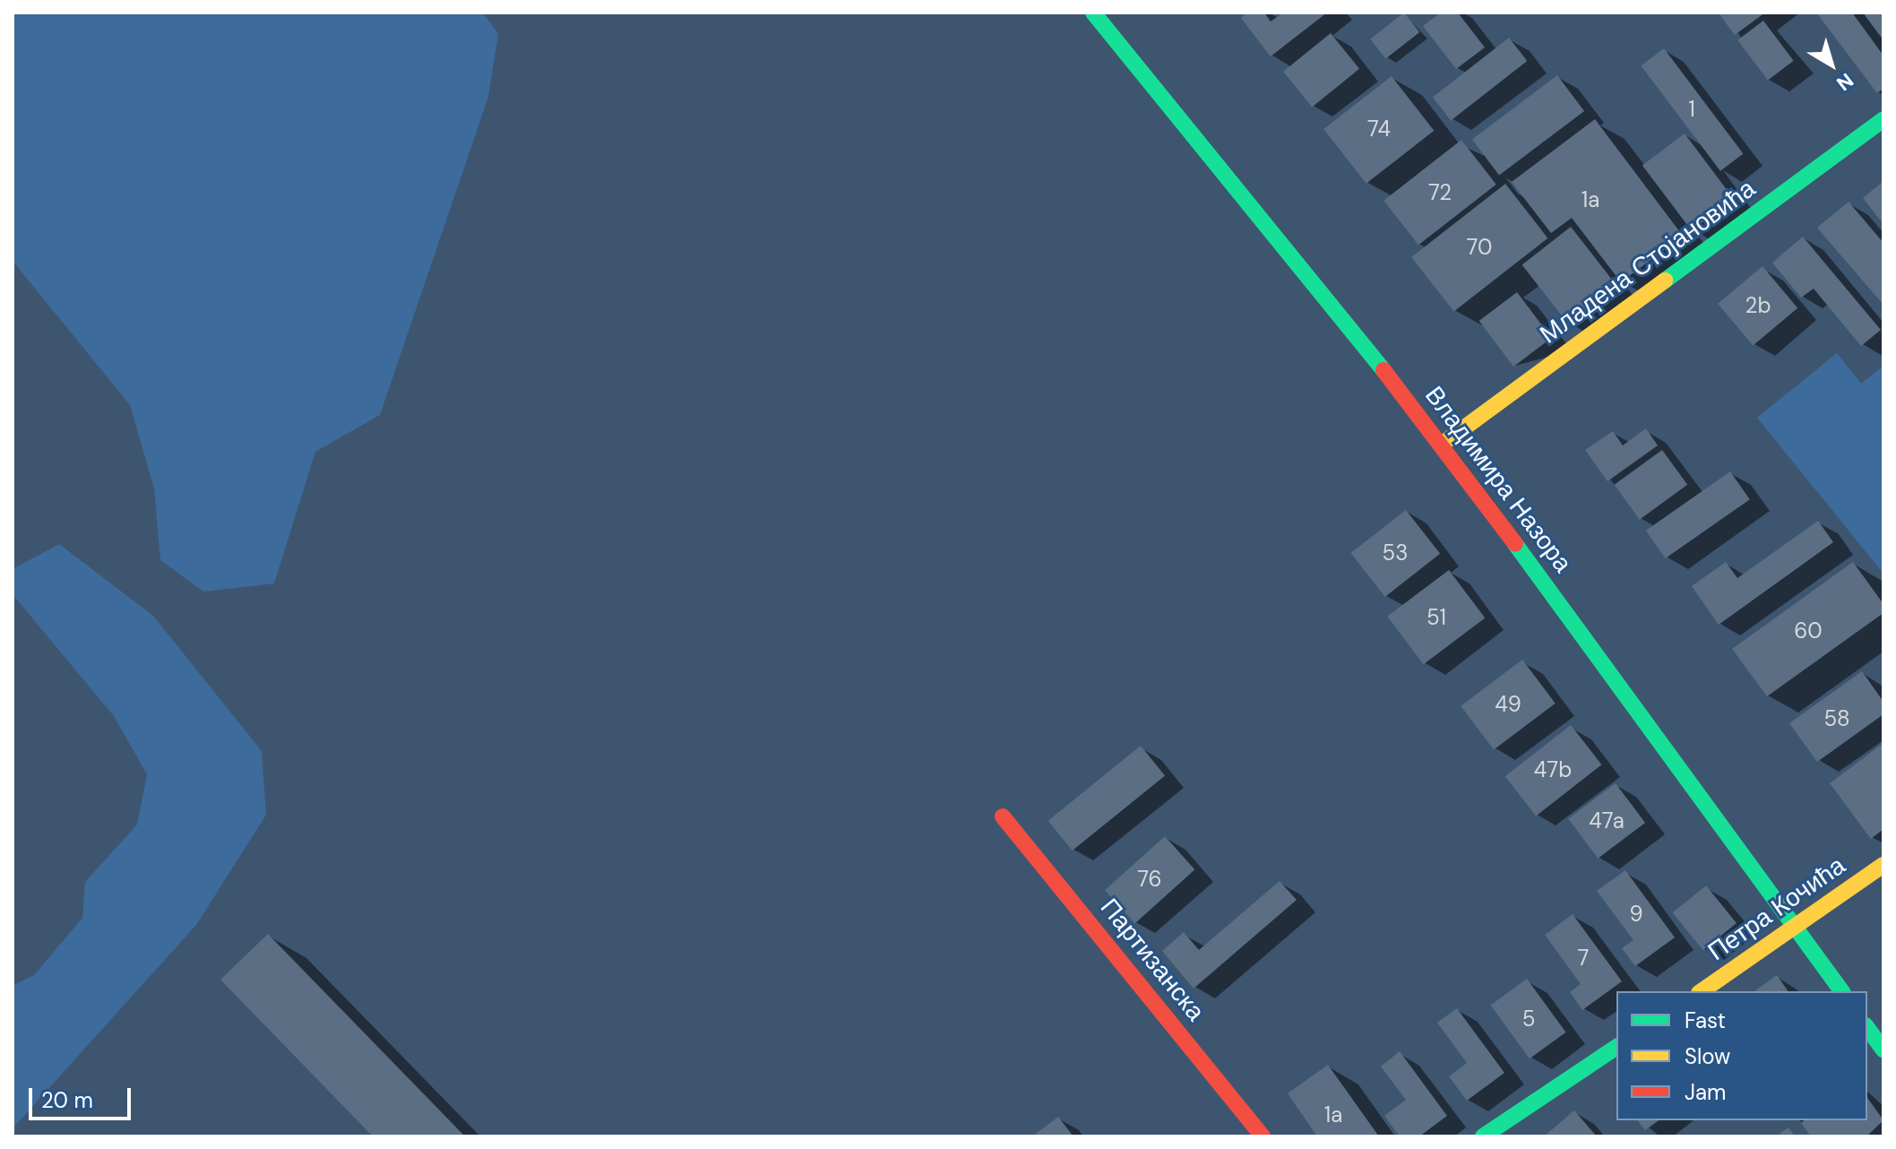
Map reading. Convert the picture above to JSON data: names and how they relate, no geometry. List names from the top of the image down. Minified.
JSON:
{"streets":{"street":["Младена Стојановића","Владимира Назора","Петра Кочића","Партизанска"]},"crossings":[["Младена Стојановића","Владимира Назора"],["Владимира Назора","Петра Кочића"]],"house_numbers":["1","74","72","1a","70","2b","53","51","60","49","58","47b","47a","76","9","7","5","1a"],"legend":["Fast","Slow","Jam"],"scale_bar":"20 m","north":"bottom right"}
